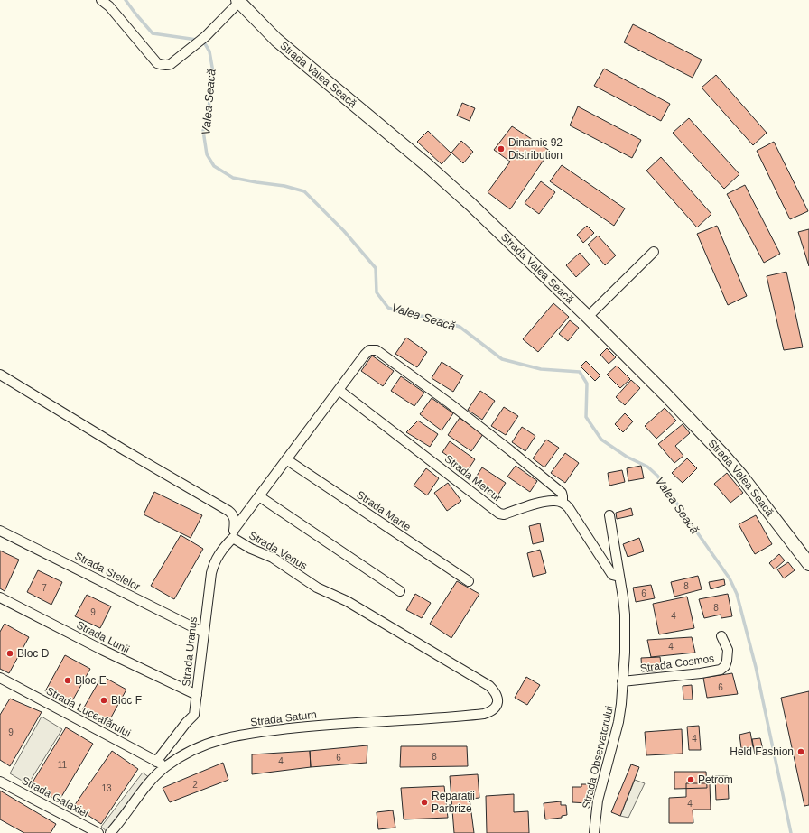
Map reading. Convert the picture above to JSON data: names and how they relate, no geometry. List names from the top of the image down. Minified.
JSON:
{"streets":{"main road":["Strada Valea Seacă"],"street":["Strada Mercur","Strada Marte","Strada Venus","Strada Stelelor","Strada Lunii","Strada Uranus","Strada Cosmos","Strada Luceafărului","Strada Saturn","Strada Observatorului","Strada Galaxiei"]},"crossings":[["Strada Mercur","Strada Uranus"],["Strada Marte","Strada Uranus"],["Strada Venus","Strada Uranus"],["Strada Venus","Strada Saturn"],["Strada Stelelor","Strada Uranus"],["Strada Lunii","Strada Uranus"],["Strada Uranus","Strada Luceafărului"],["Strada Cosmos","Strada Observatorului"],["Strada Luceafărului","Strada Saturn"]],"water":["Valea Seacă"],"places":["Dinamic 92 Distribution","Bloc D","Bloc E","Bloc F","Held Fashion","Petrom","Reparații Parbrize"],"house_numbers":["8","7","6","8","9","4","4","6","9","4","8","6","4","11","2","13","4"]}
